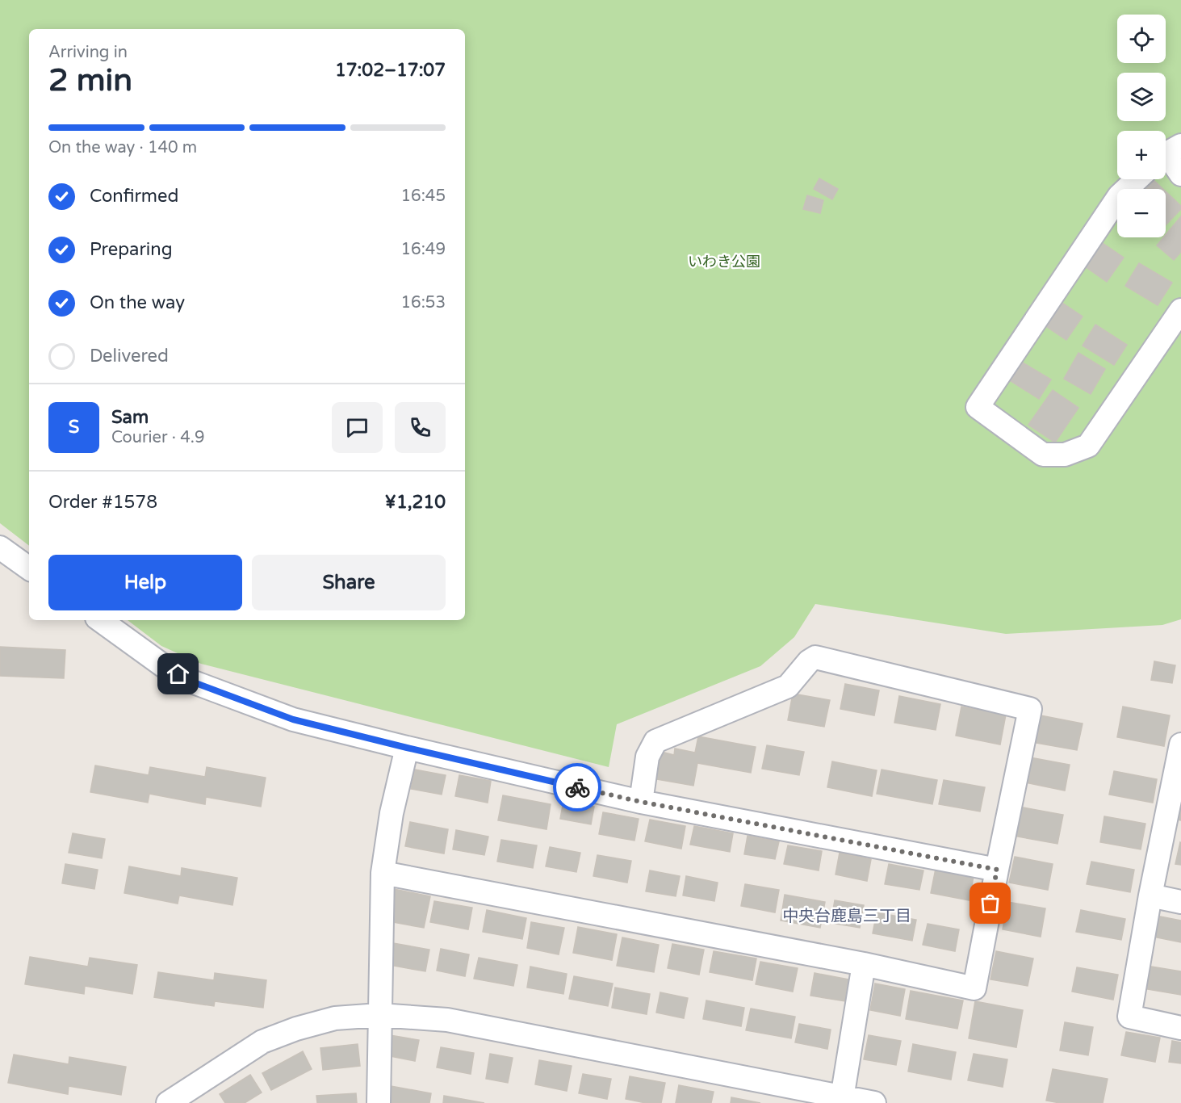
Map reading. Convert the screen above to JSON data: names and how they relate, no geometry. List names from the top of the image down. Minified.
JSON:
{"districts":["中央台鹿島三丁目"],"parks":["いわき公園"],"page":{"map_buttons":["+","−"],"heading":["2 min","Arriving in","17:02–17:07"],"panel":["Sam","Courier · 4.9","Order #1578","¥1,210"],"bar":"On the way · 140 m","list":[["Confirmed","16:45"],["Preparing","16:49"],["On the way","16:53"],"Delivered"],"round":"S","buttons":["Help","Share"]}}
